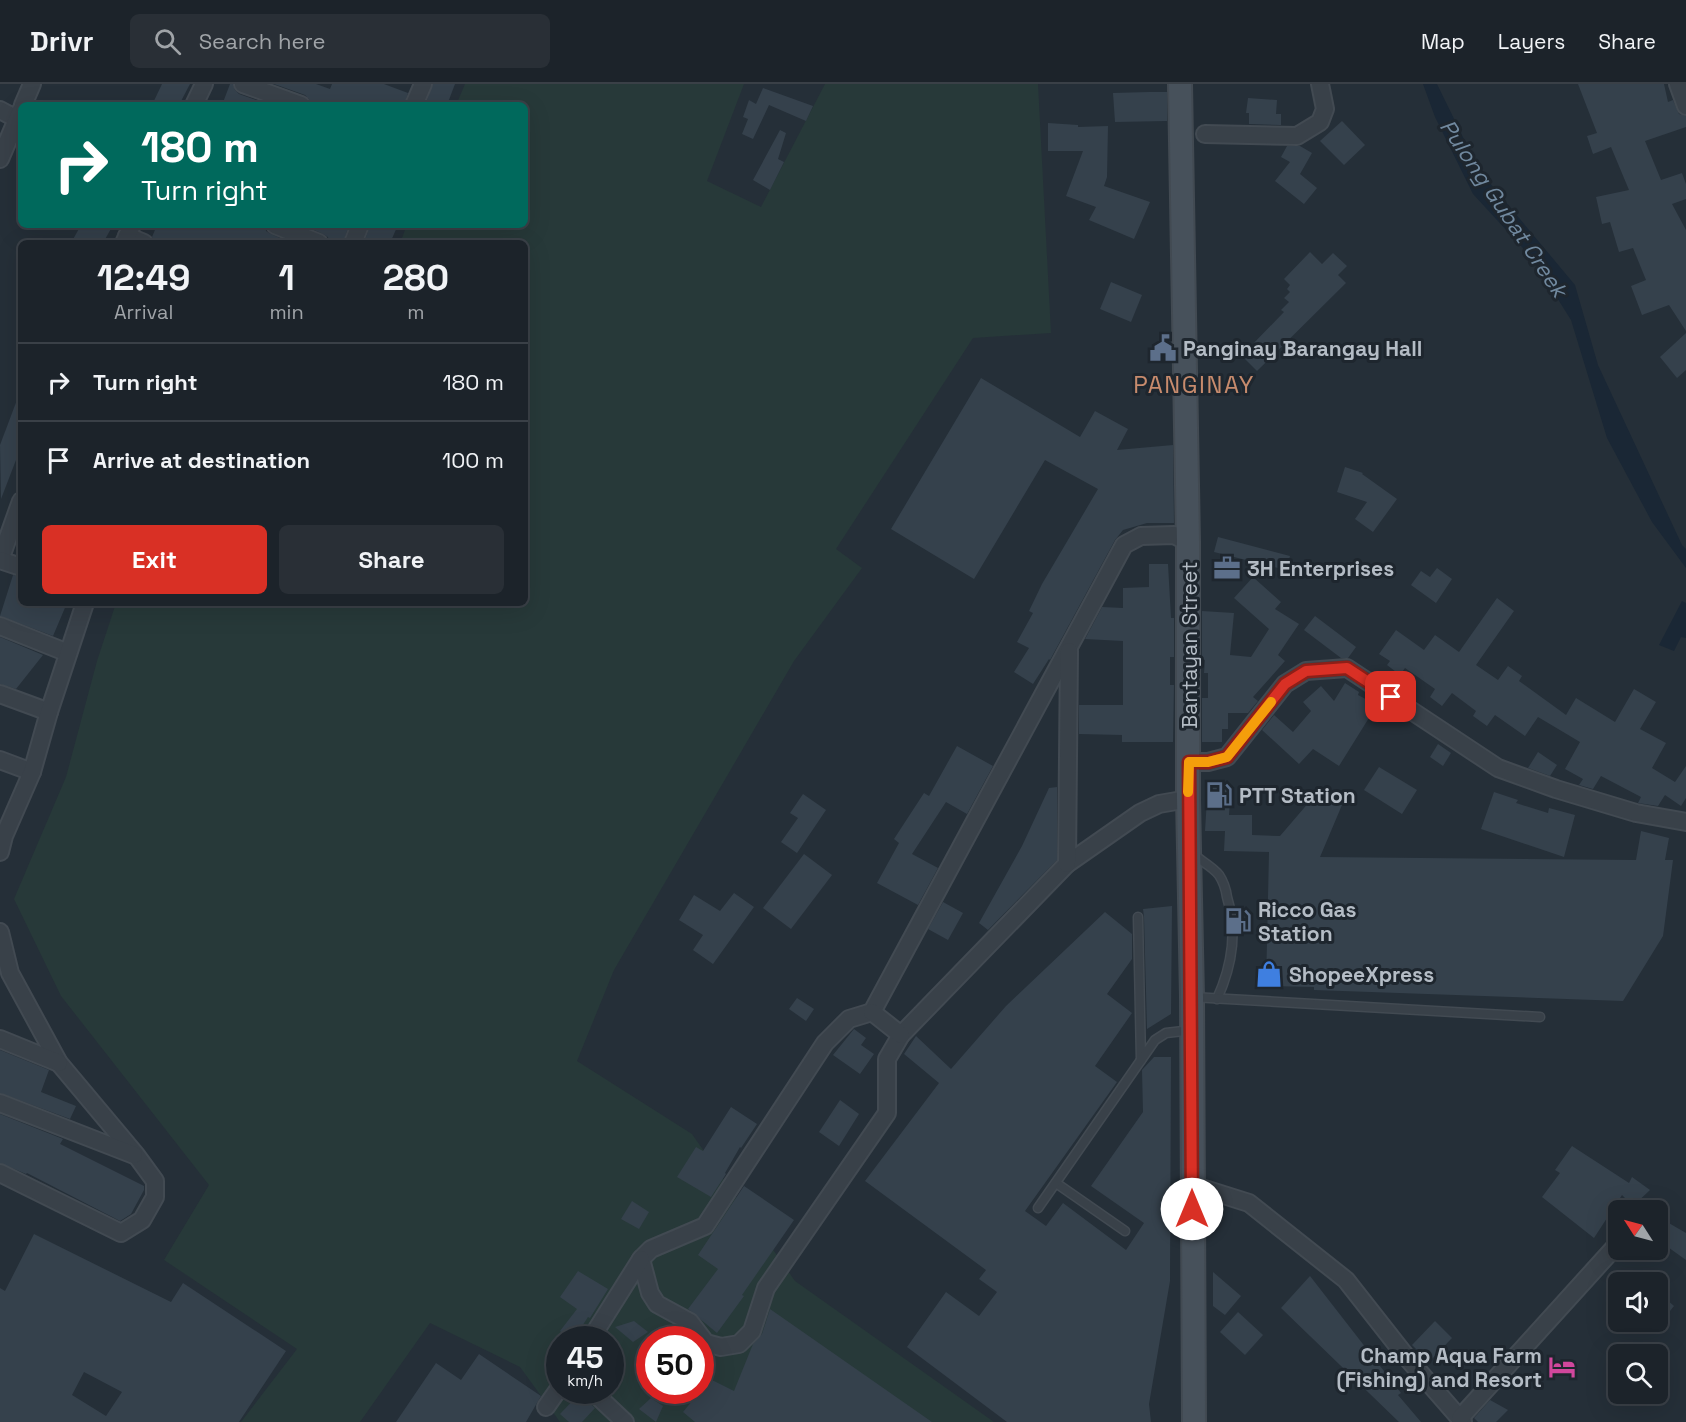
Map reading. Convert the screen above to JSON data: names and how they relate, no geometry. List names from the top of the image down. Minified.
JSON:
{"streets":{"main road":["Bantayan Street"]},"districts":["PANGINAY"],"water":["Pulong Gubat Creek"],"places":{"public building":["Panginay Barangay Hall"],"office":["3H Enterprises"],"fuel station":["PTT Station","Ricco Gas Station"],"shop":["ShopeeXpress"],"hotel":["Champ Aqua Farm (Fishing) and Resort"]},"north":"top left","page":{"header":"Drivr","search":"Search here","nav":["Map","Layers","Share"],"turn":["180 m","Turn right"],"eta":["12:49","Arrival","1","min","280","m"],"list":[{"name":"Turn right","value":"180 m"},{"name":"Arrive at destination","value":"100 m"}],"buttons":["Exit","Share"],"speed":"45 km/h","limit":"50"}}
